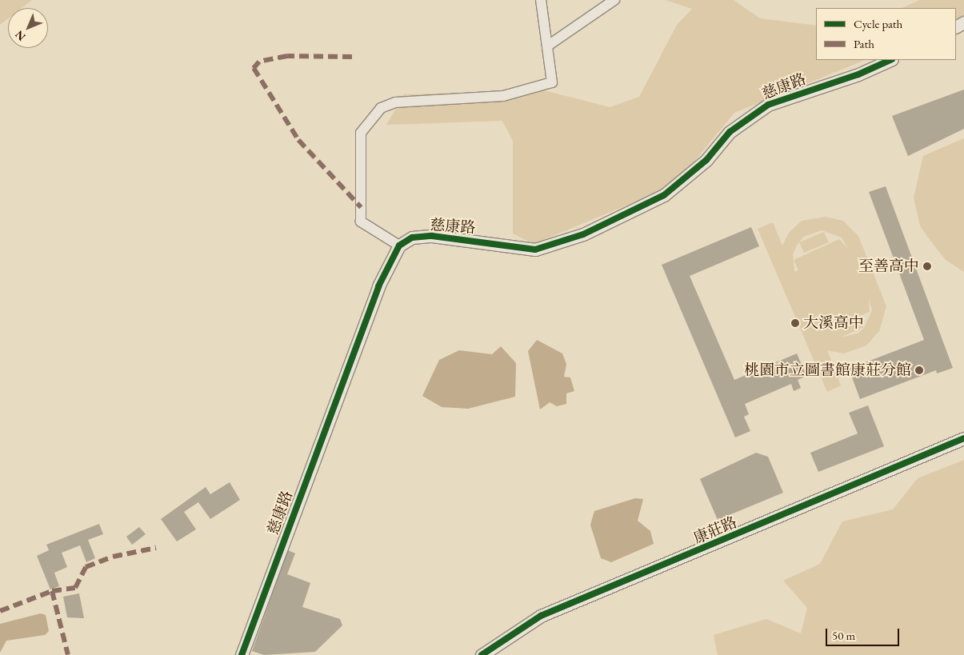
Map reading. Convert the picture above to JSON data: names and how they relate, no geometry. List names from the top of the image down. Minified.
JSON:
{"streets":{"street":["慈康路","康莊路"]},"places":["至善高中","大溪高中","桃園市立圖書館康莊分館"],"legend":["Cycle path","Path"],"scale_bar":"50 m","north":"bottom left"}
